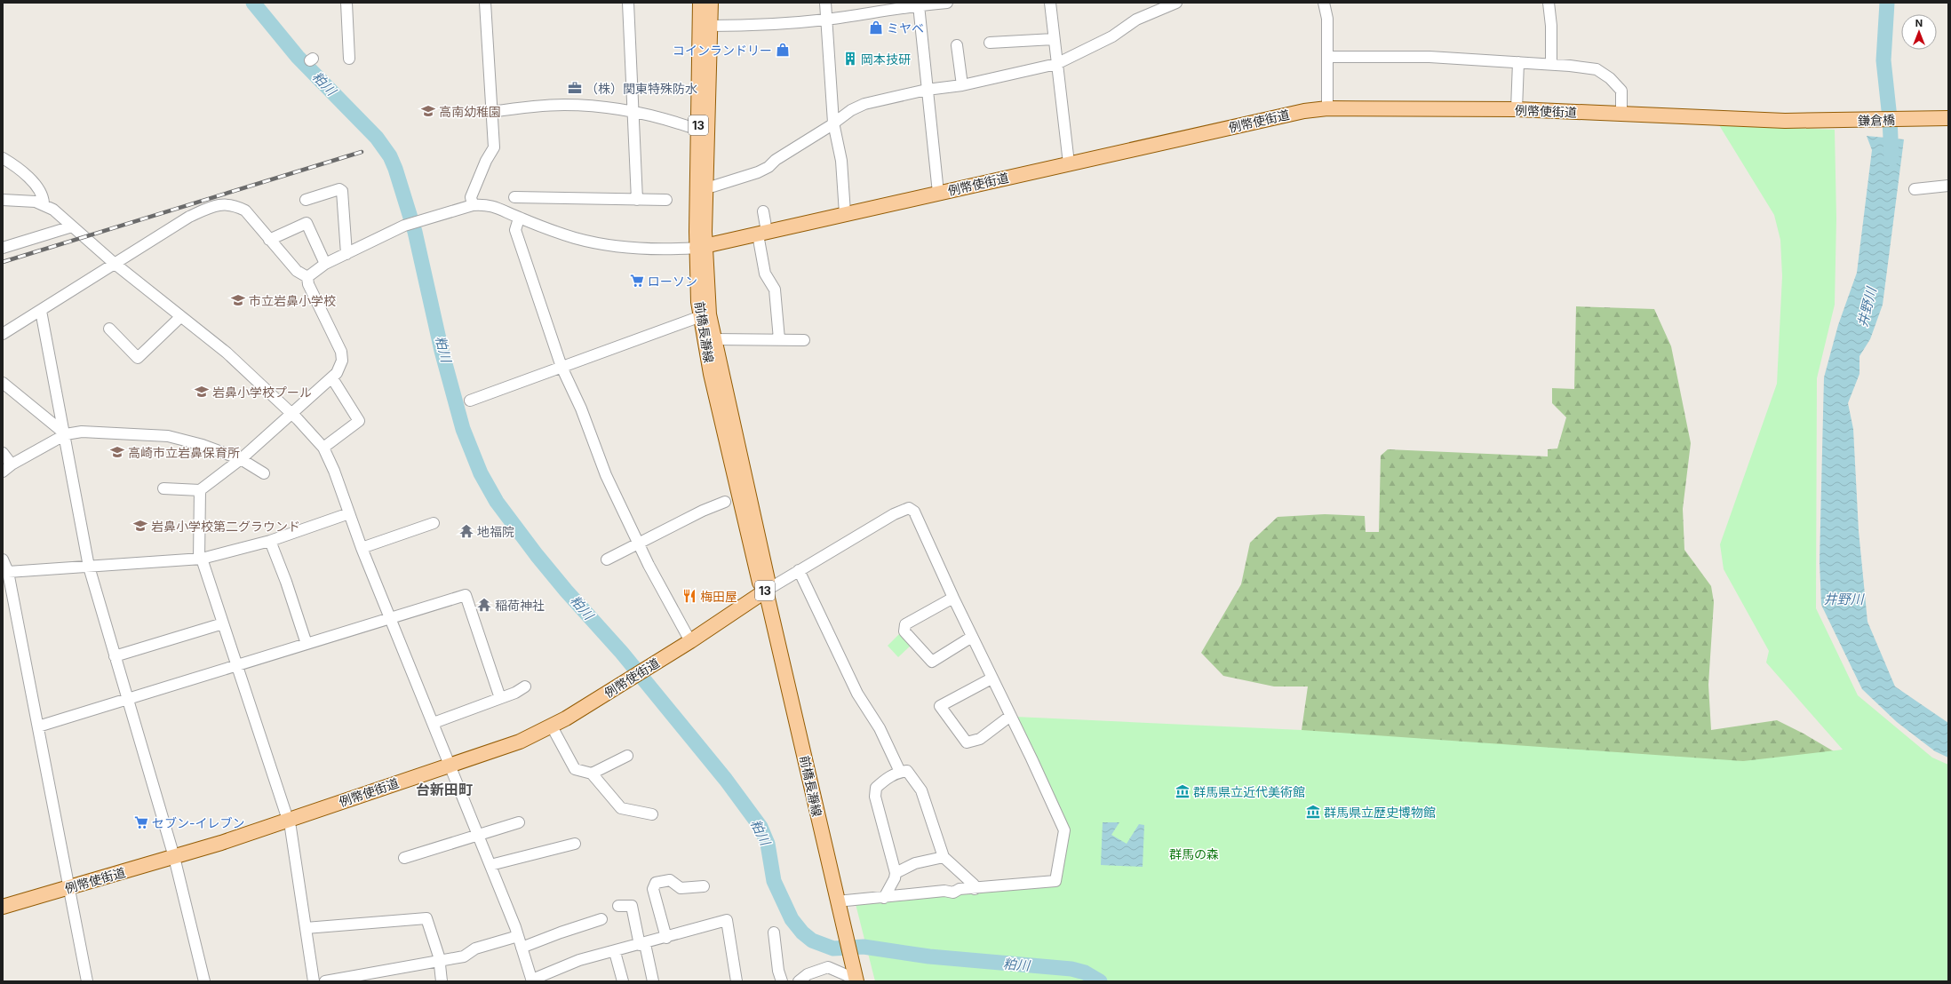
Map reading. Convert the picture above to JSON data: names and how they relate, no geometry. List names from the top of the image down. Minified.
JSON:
{"streets":{"main road":["例幣使街道","鎌倉橋","13","前橋長瀞線"]},"crossings":[["例幣使街道","鎌倉橋"],["例幣使街道","前橋長瀞線"]],"districts":["台新田町"],"water":["粕川","井野川"],"parks":["群馬の森"],"places":{"shop":["ミヤベ","コインランドリー"],"building":["岡本技研"],"office":["（株）関東特殊防水"],"school or university":["高南幼稚園","市立岩鼻小学校","岩鼻小学校プール","高崎市立岩鼻保育所","岩鼻小学校第二グラウンド"],"supermarket":["ローソン","セブン-イレブン"],"temple":["地福院","稲荷神社"],"restaurant":["梅田屋"],"museum":["群馬県立近代美術館","群馬県立歴史博物館"]},"north":"top"}
